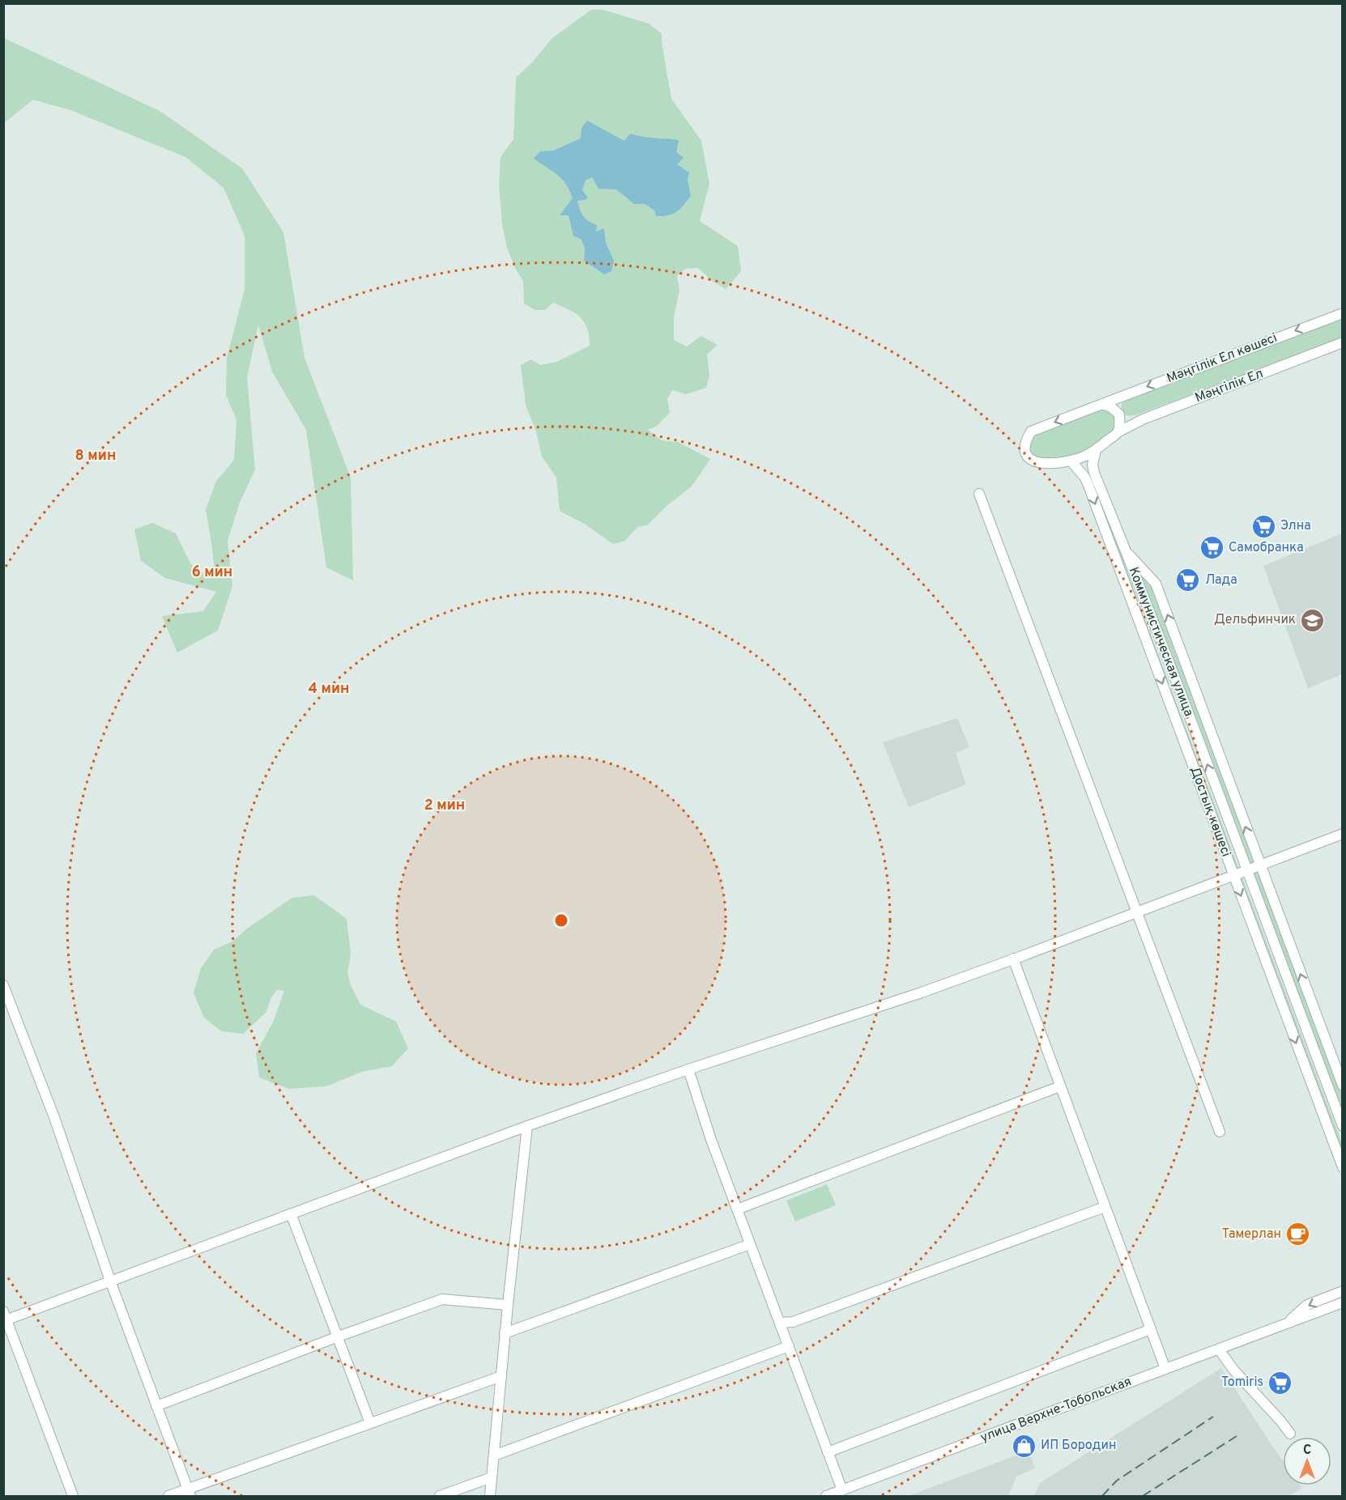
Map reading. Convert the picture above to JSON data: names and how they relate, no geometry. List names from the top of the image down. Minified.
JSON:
{"streets":{"street":["Мәңгілік Ел көшесі","Мәңгілік Ел","Коммунистическая улица","Достық көшесі","улица Верхне-Тобольская"]},"crossings":[["Мәңгілік Ел көшесі","Мәңгілік Ел"],["Мәңгілік Ел көшесі","Коммунистическая улица"],["Мәңгілік Ел көшесі","Достық көшесі"],["Коммунистическая улица","Достық көшесі"]],"places":{"supermarket":["Элна","Самобранка","Лада","Tomiris"],"school or university":["Дельфинчик"],"cafe":["Тамерлан"],"shop":["ИП Бородин"]},"north":"top","rings":["8 мин","6 мин","4 мин","2 мин"]}
